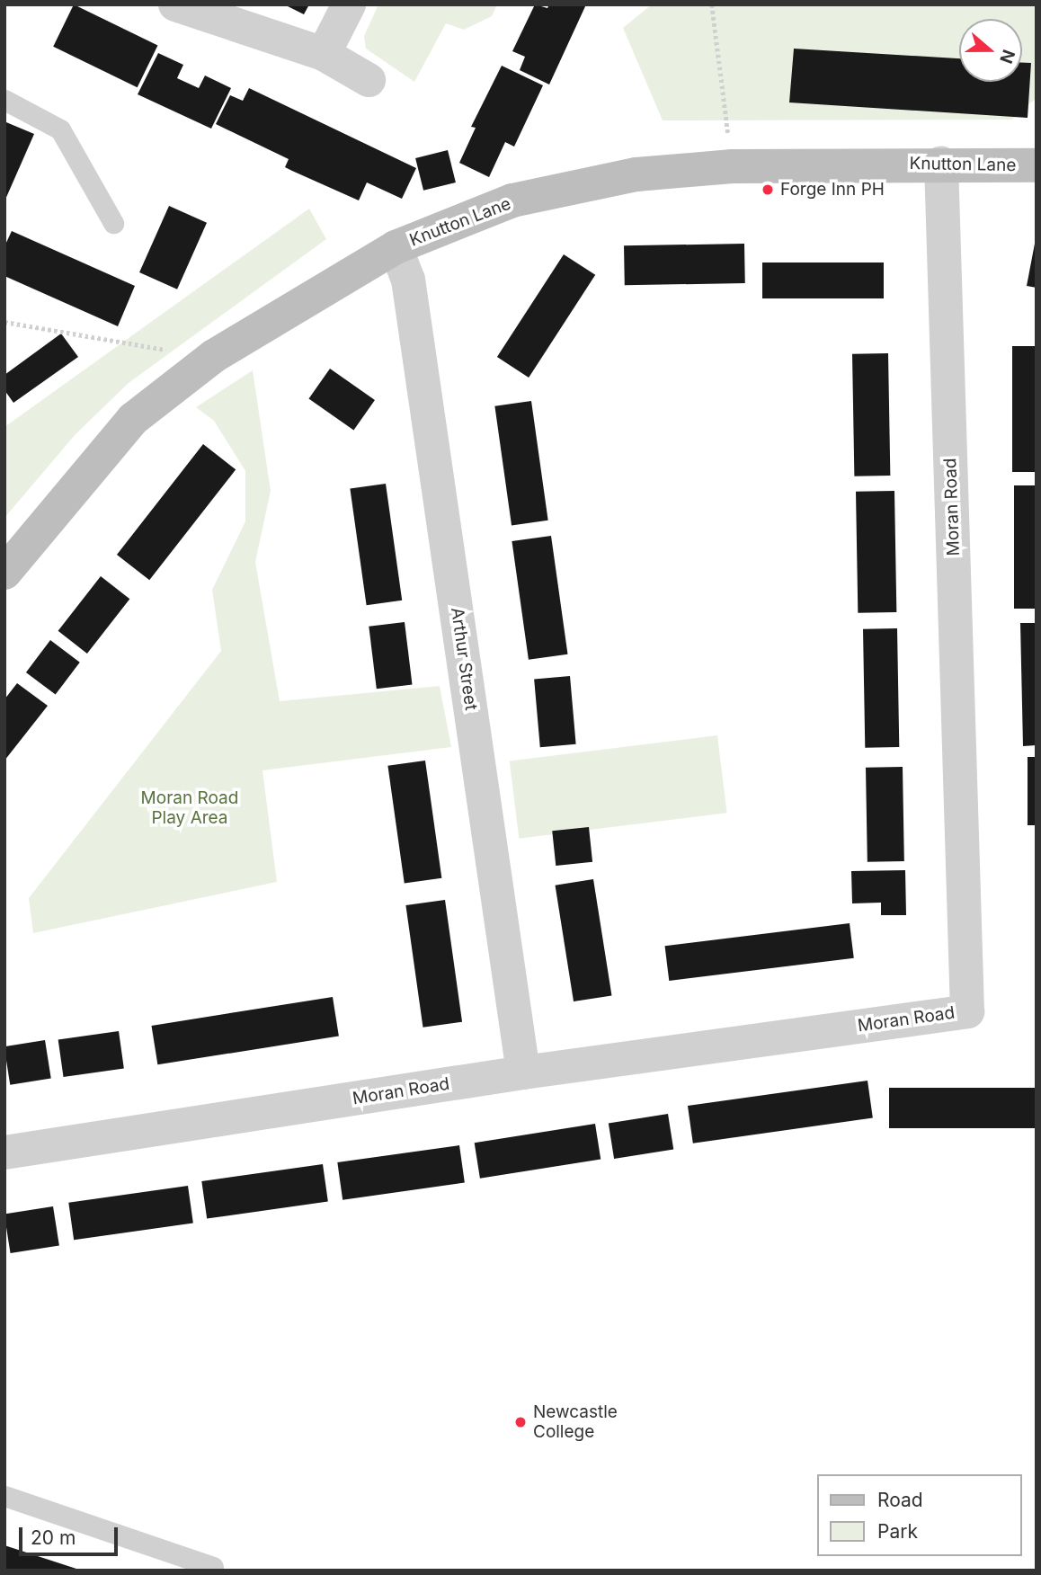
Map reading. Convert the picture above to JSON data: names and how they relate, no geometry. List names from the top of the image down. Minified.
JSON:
{"streets":{"main road":["Knutton Lane"],"street":["Moran Road","Arthur Street"]},"crossings":[["Knutton Lane","Moran Road"],["Knutton Lane","Arthur Street"],["Moran Road","Arthur Street"]],"parks":["Moran Road Play Area"],"places":["Forge Inn PH","Newcastle College"],"legend":["Road","Park"],"scale_bar":"20 m","north":"right"}
